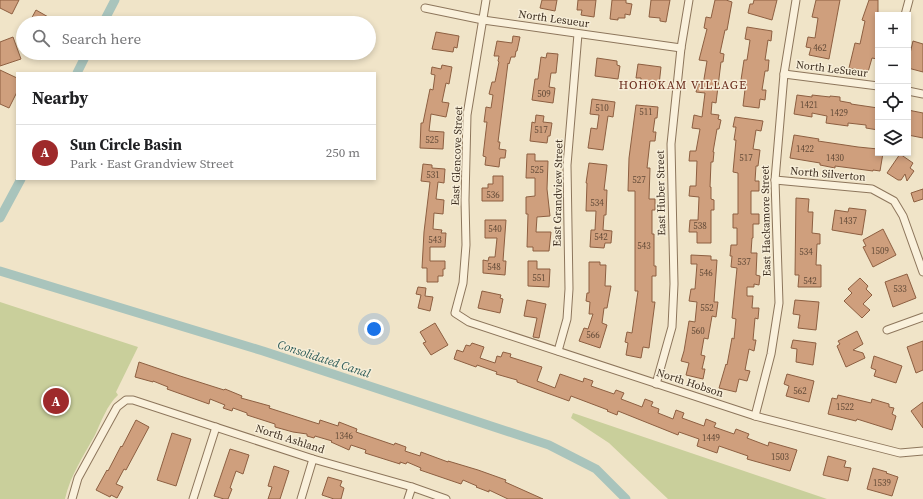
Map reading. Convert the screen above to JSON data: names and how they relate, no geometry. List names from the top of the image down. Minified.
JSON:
{"streets":{"street":["North Lesueur","North LeSueur","East Glencove Street","North Silverton","East Grandview Street","East Huber Street","East Hackamore Street","North Hobson","North Ashland"]},"crossings":[["North Lesueur","East Glencove Street"],["North Lesueur","East Grandview Street"],["North Lesueur","East Huber Street"],["North LeSueur","East Hackamore Street"],["East Glencove Street","North Hobson"],["North Silverton","East Hackamore Street"],["East Grandview Street","North Hobson"],["East Huber Street","North Hobson"],["East Hackamore Street","North Hobson"]],"districts":["HOHOKAM VILLAGE"],"water":["Consolidated Canal"],"house_numbers":["462","509","1421","510","511","1429","517","525","1422","517","1430","525","531","527","536","534","1437","538","540","542","543","543","1509","534","537","548","546","551","542","533","552","560","566","562","1522","1346","1449","1503","1539"],"page":{"map_buttons":["+","−"],"search":"Search here","heading":"Nearby","list":[{"mark":"A","name":"Sun Circle Basin","note":"Park · East Grandview Street","value":"250 m"}],"pins":"A"}}
